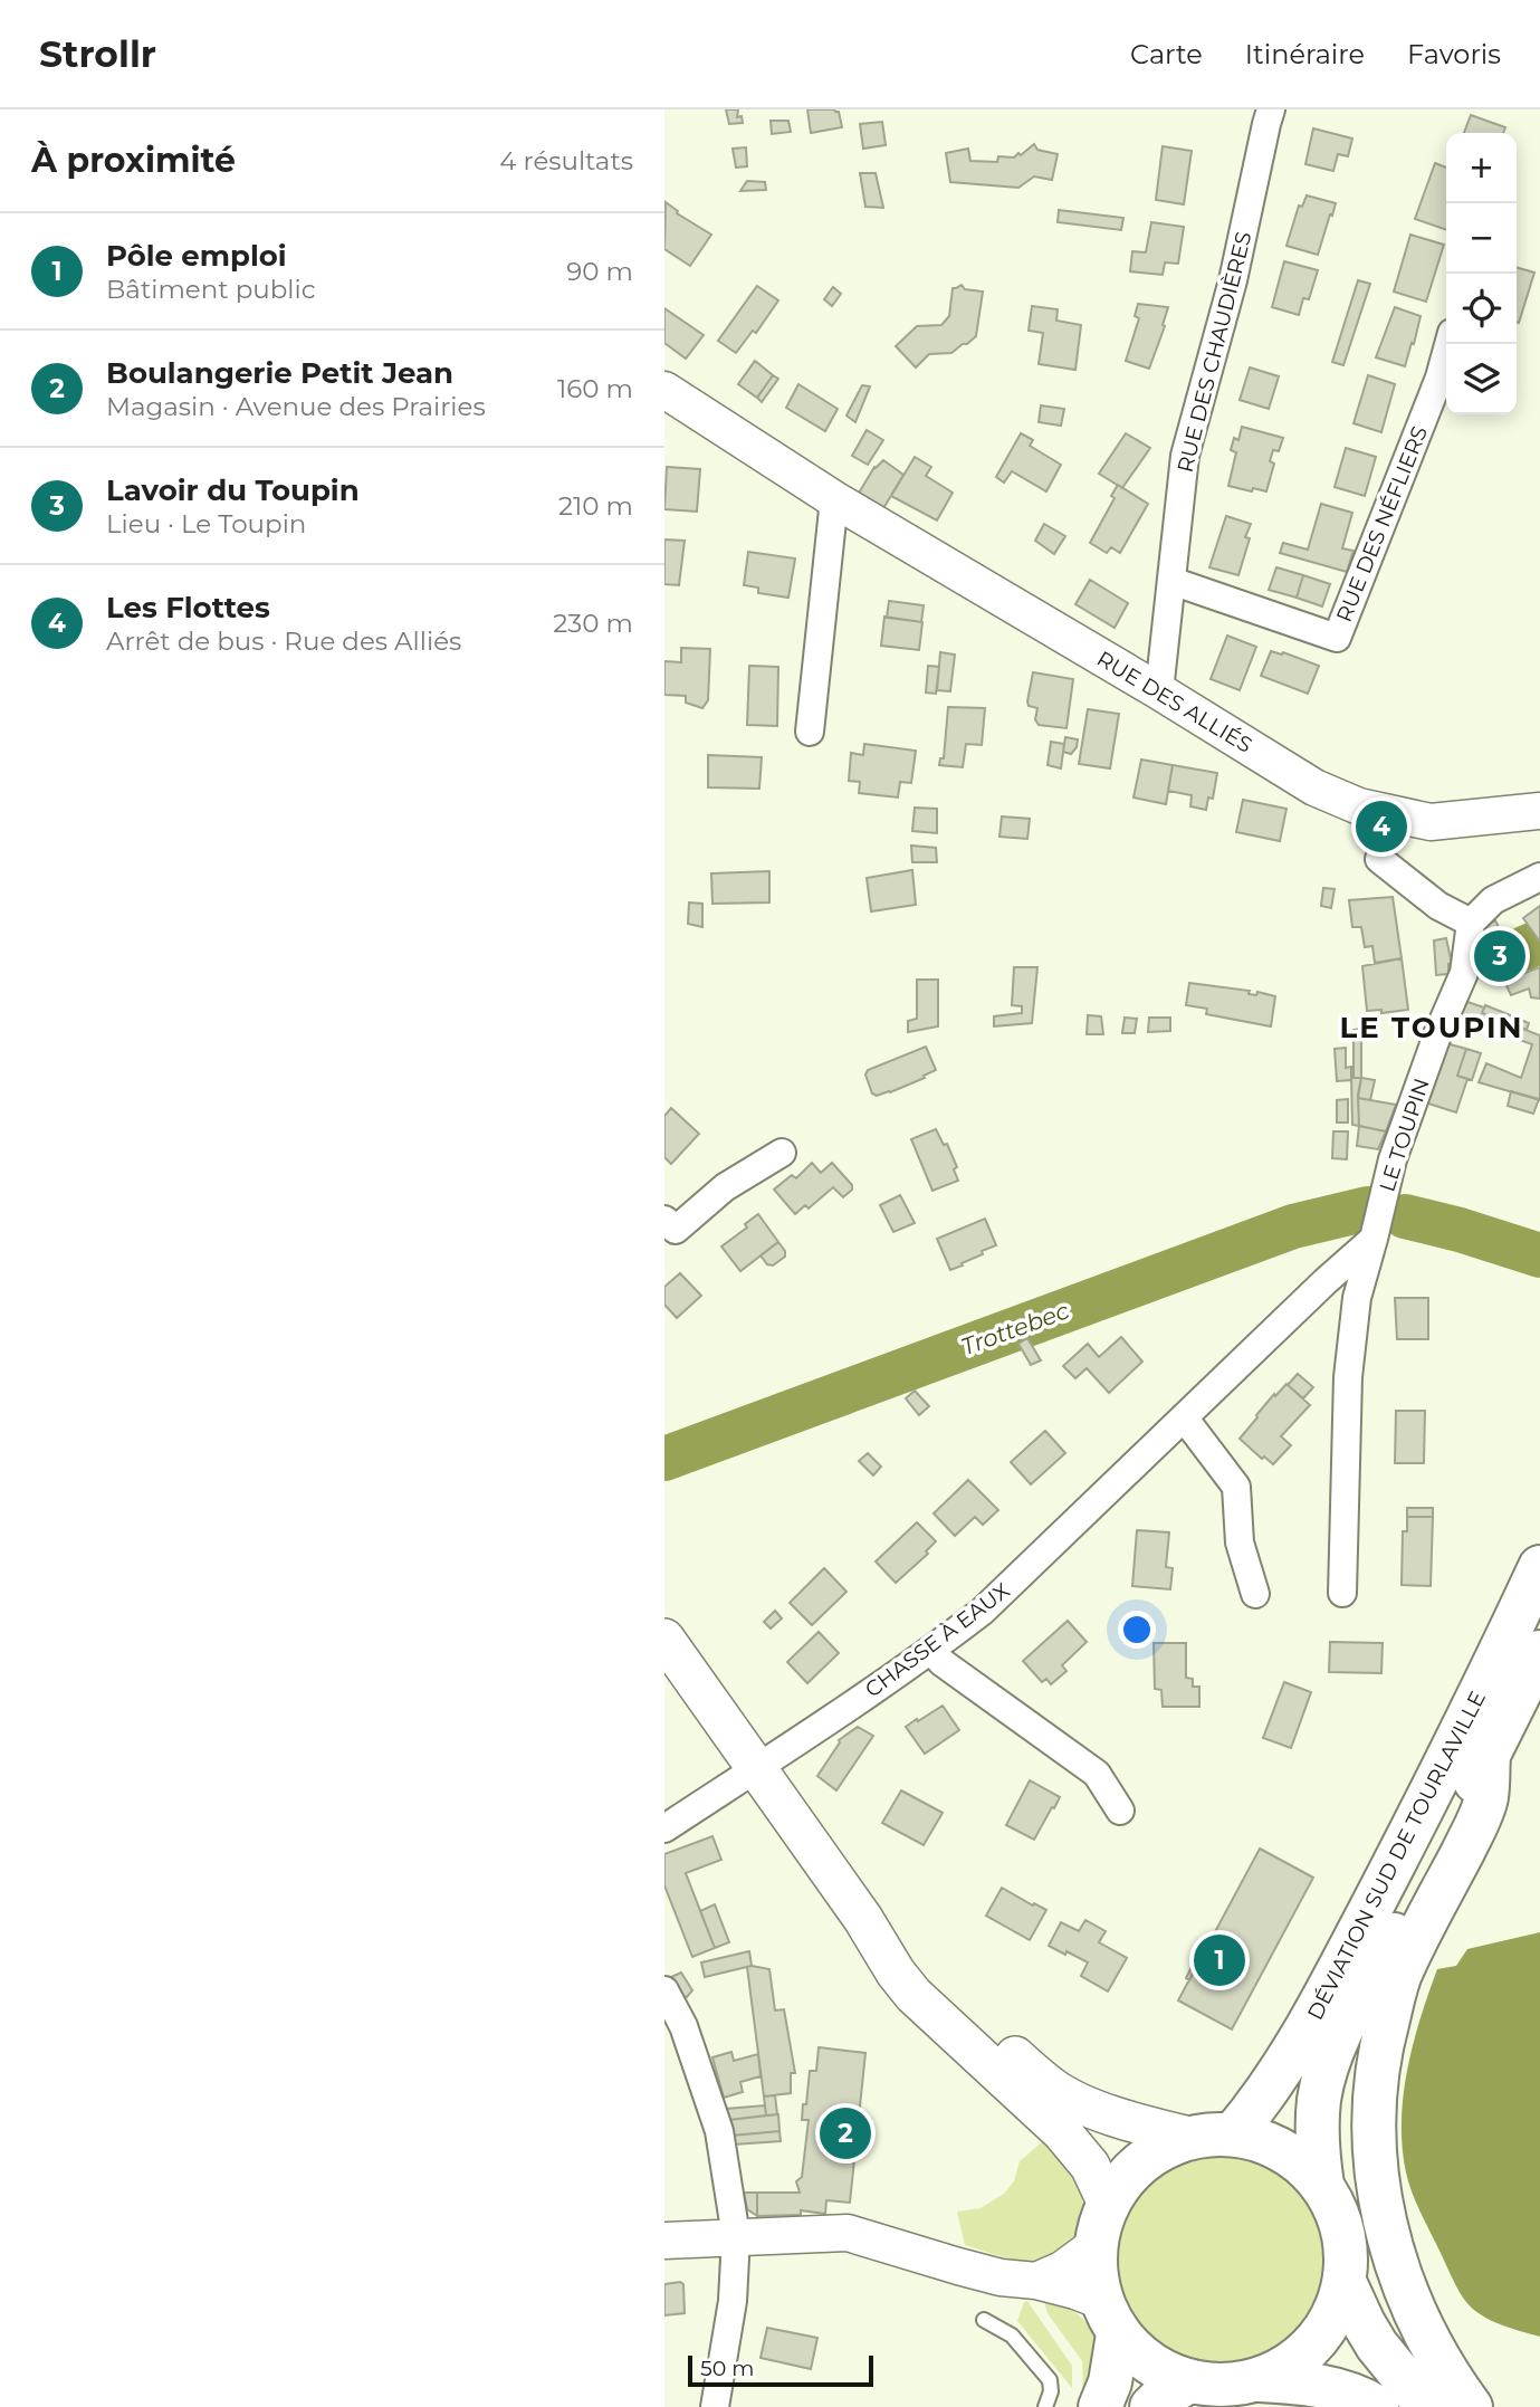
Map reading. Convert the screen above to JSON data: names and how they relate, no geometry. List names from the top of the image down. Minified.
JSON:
{"streets":{"main road":["DÉVIATION SUD DE TOURLAVILLE"],"street":["RUE DES CHAUDIÈRES","RUE DES NÉFLIERS","RUE DES ALLIÉS","LE TOUPIN","CHASSE À EAUX"]},"crossings":[["RUE DES CHAUDIÈRES","RUE DES NÉFLIERS"],["RUE DES CHAUDIÈRES","RUE DES ALLIÉS"],["LE TOUPIN","CHASSE À EAUX"]],"districts":["LE TOUPIN"],"water":["Trottebec"],"scale_bar":"50 m","page":{"header":"Strollr","nav":["Carte","Itinéraire","Favoris"],"heading":["À proximité","4 résultats"],"map_buttons":["+","−"],"list":[{"mark":"1","name":"Pôle emploi","note":"Bâtiment public","value":"90 m"},{"mark":"2","name":"Boulangerie Petit Jean","note":"Magasin · Avenue des Prairies","value":"160 m"},{"mark":"3","name":"Lavoir du Toupin","note":"Lieu · Le Toupin","value":"210 m"},{"mark":"4","name":"Les Flottes","note":"Arrêt de bus · Rue des Alliés","value":"230 m"}],"pins":["4","3","1","2"],"scale":"50 m"}}
